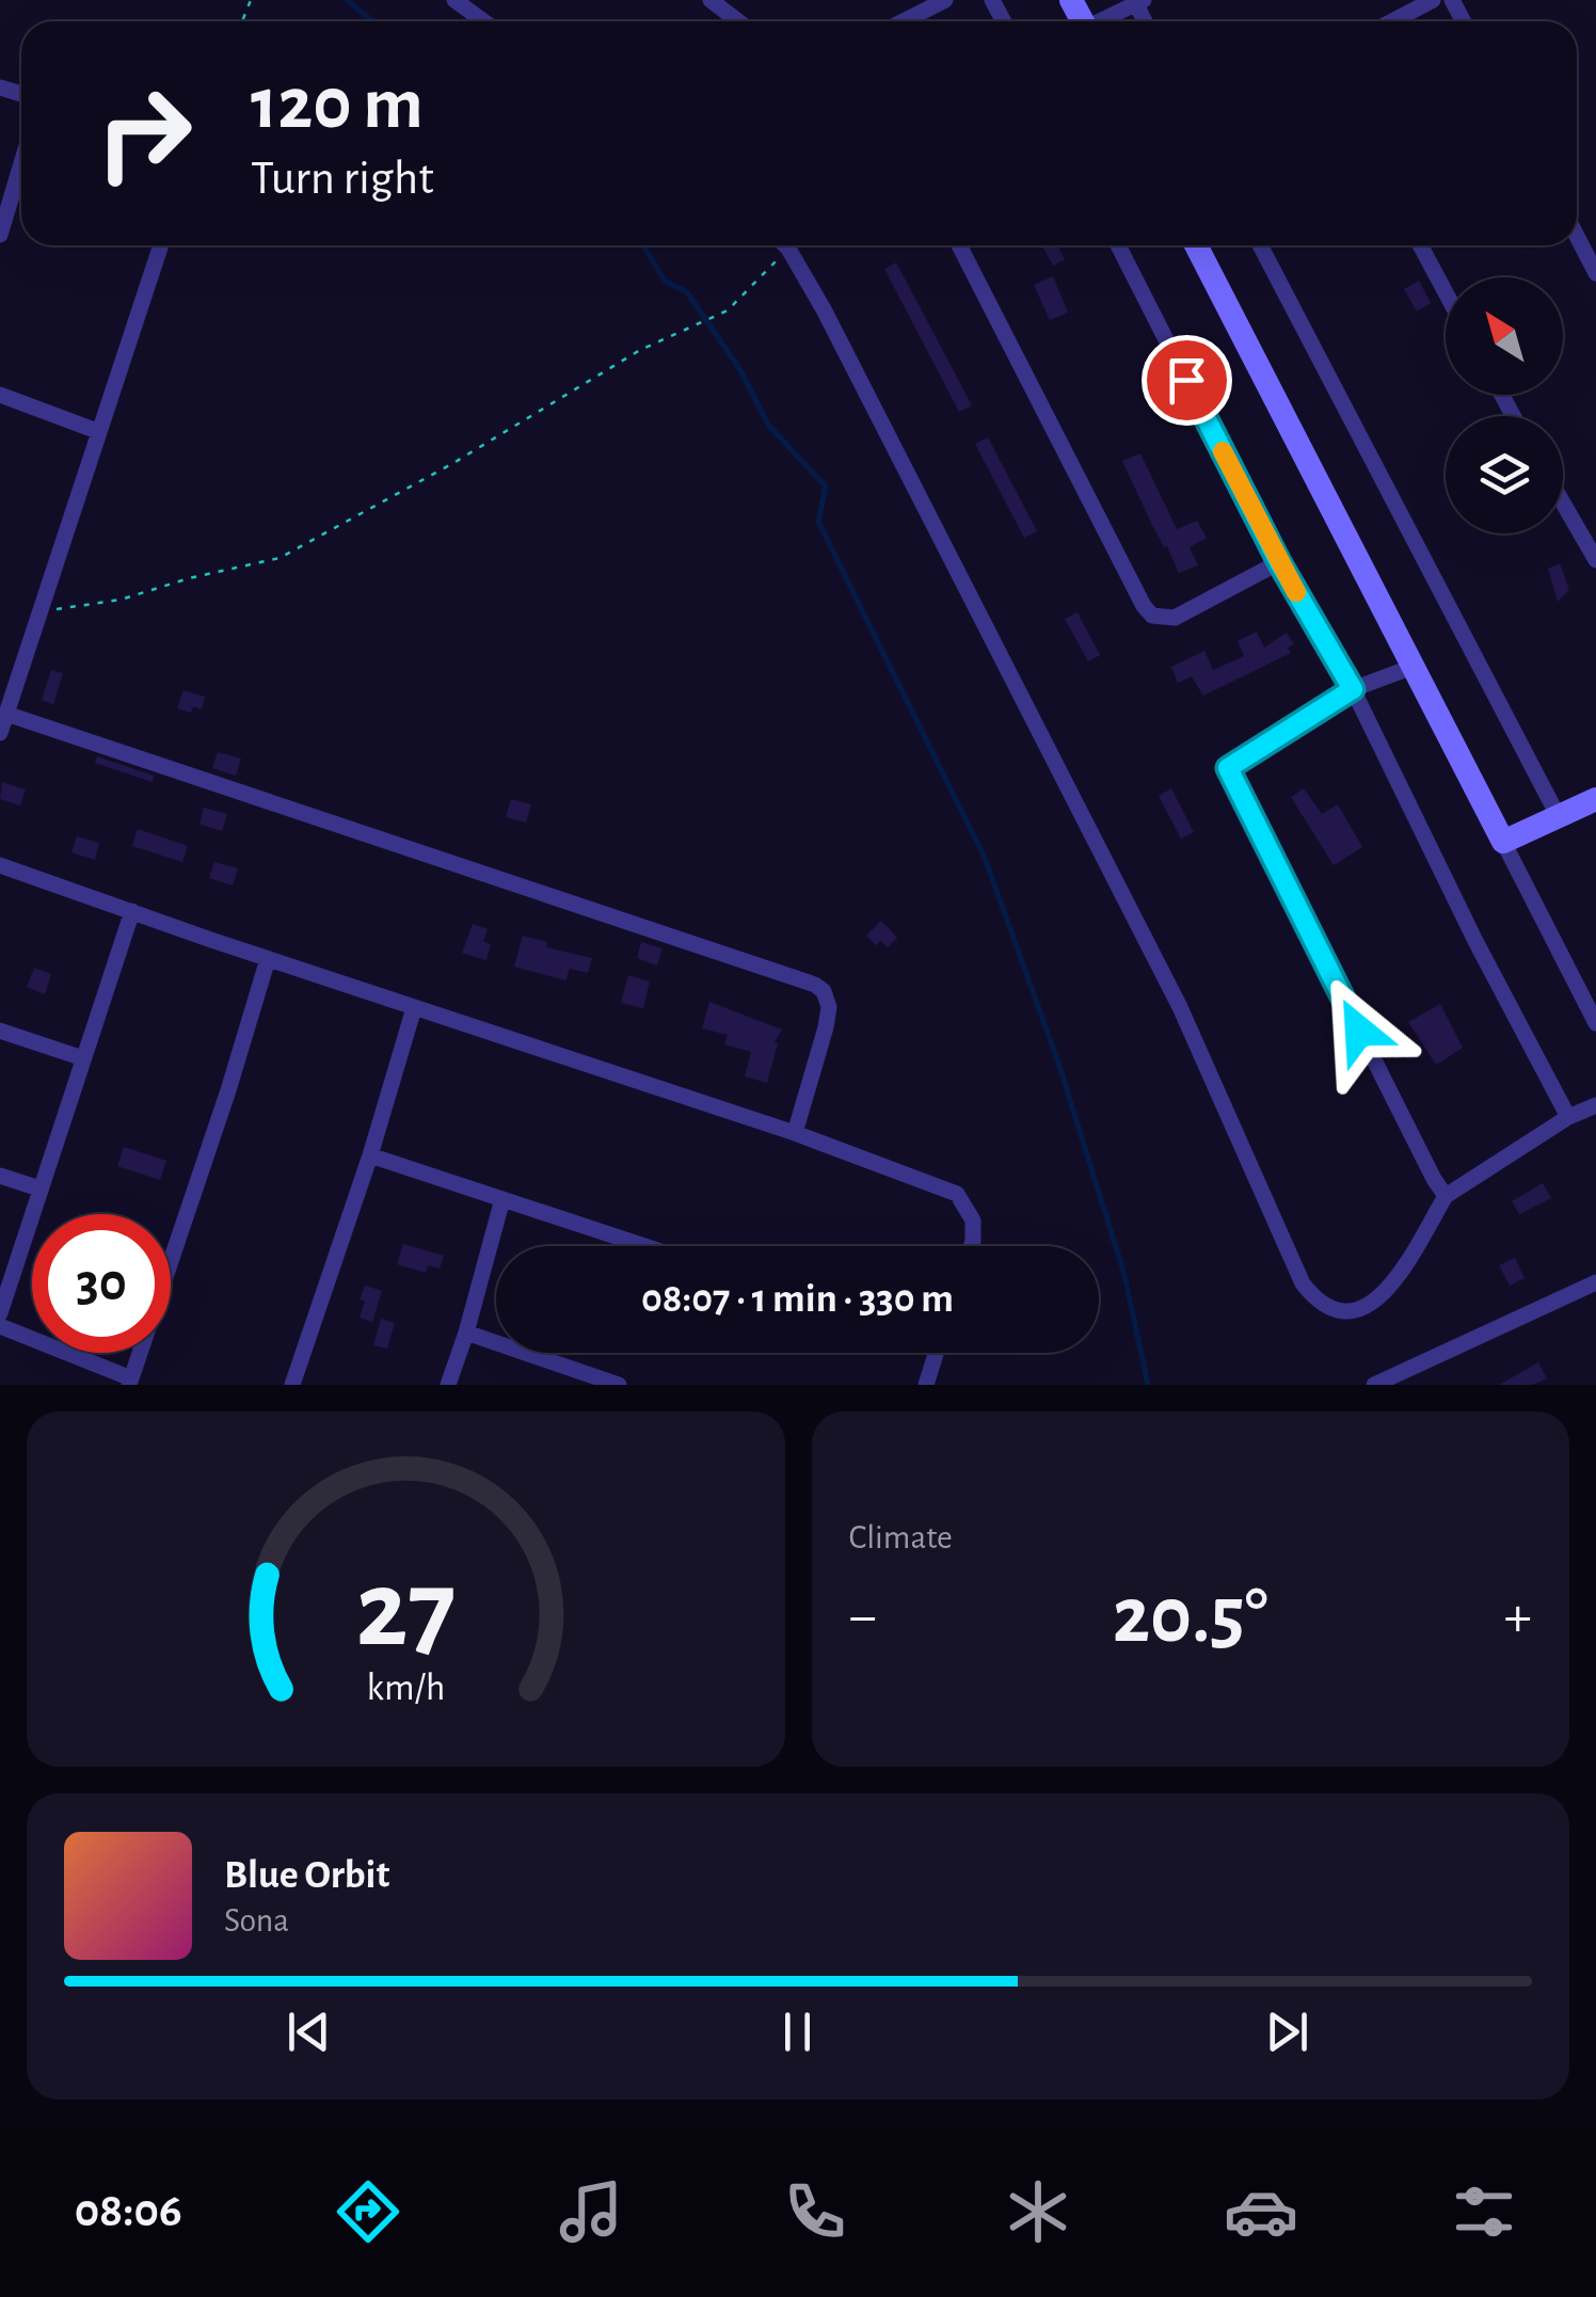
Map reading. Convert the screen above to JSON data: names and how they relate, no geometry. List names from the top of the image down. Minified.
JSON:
{"north":"top left","page":{"turn":["120 m","Turn right"],"limit":"30","trip":"08:07 · 1 min · 330 m","tile":"Climate","heat":["−","20.5°","+"],"song":["Blue Orbit","Sona"],"tabs":"08:06","gauge":["27","km/h"]}}
